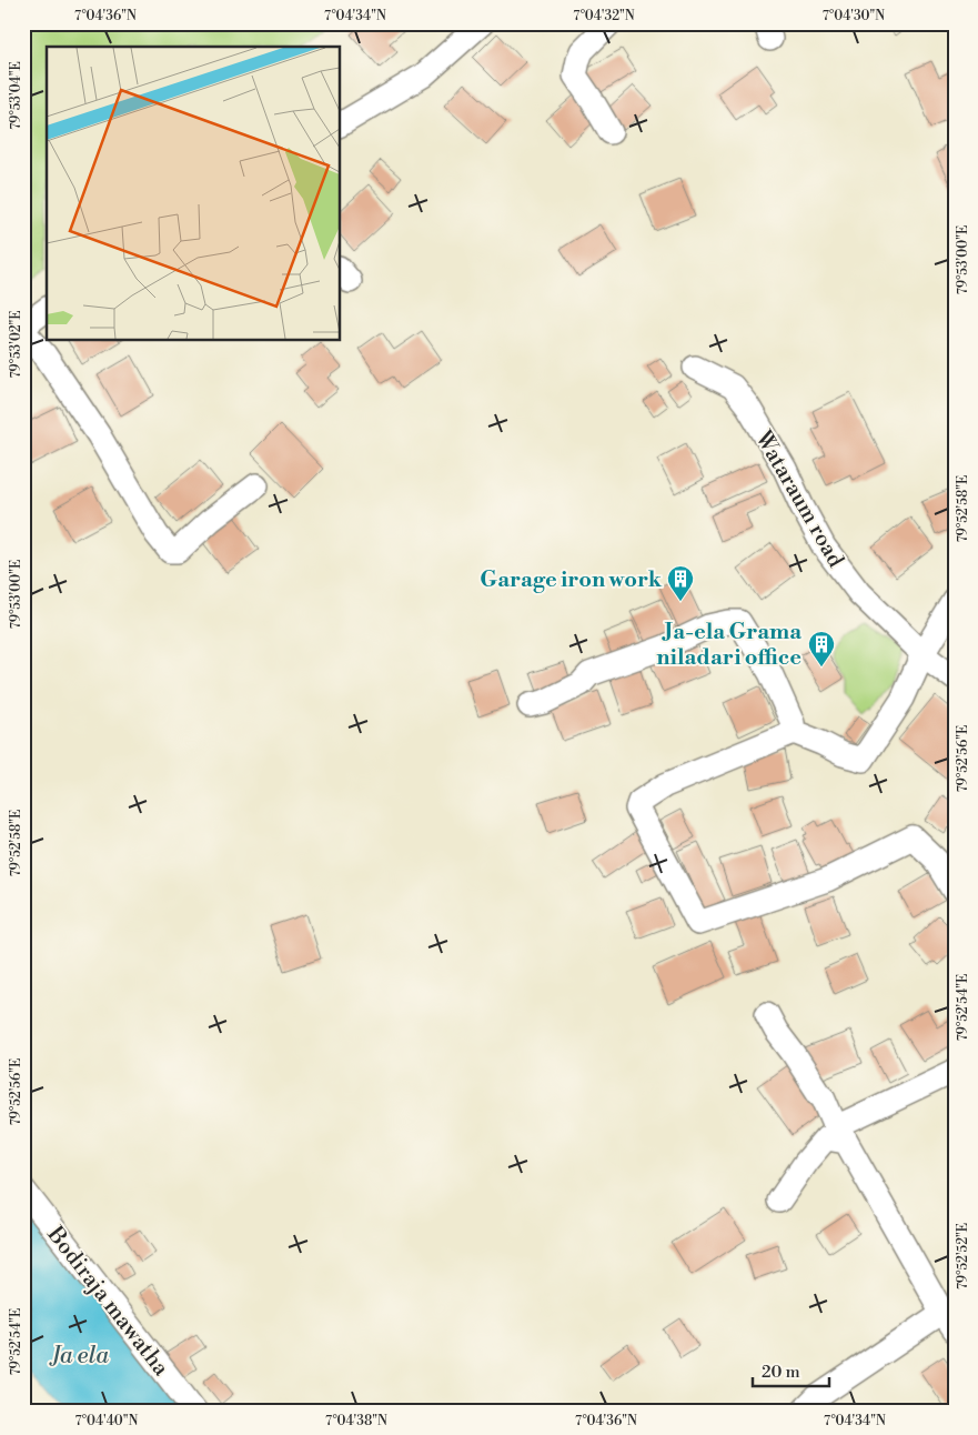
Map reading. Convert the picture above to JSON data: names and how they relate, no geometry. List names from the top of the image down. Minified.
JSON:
{"streets":{"street":["Wataraum road","Bodiraja mawatha"]},"water":["Ja ela"],"places":{"building":["Garage iron work","Ja-ela Grama niladari office"]},"scale_bar":"20 m","coordinates":["7°04'36\"N","7°04'34\"N","7°04'32\"N","7°04'30\"N","79°53'04\"E","79°53'00\"E","79°53'02\"E","79°52'58\"E","79°52'56\"E","79°52'54\"E","79°52'52\"E","7°04'40\"N","7°04'38\"N"]}
